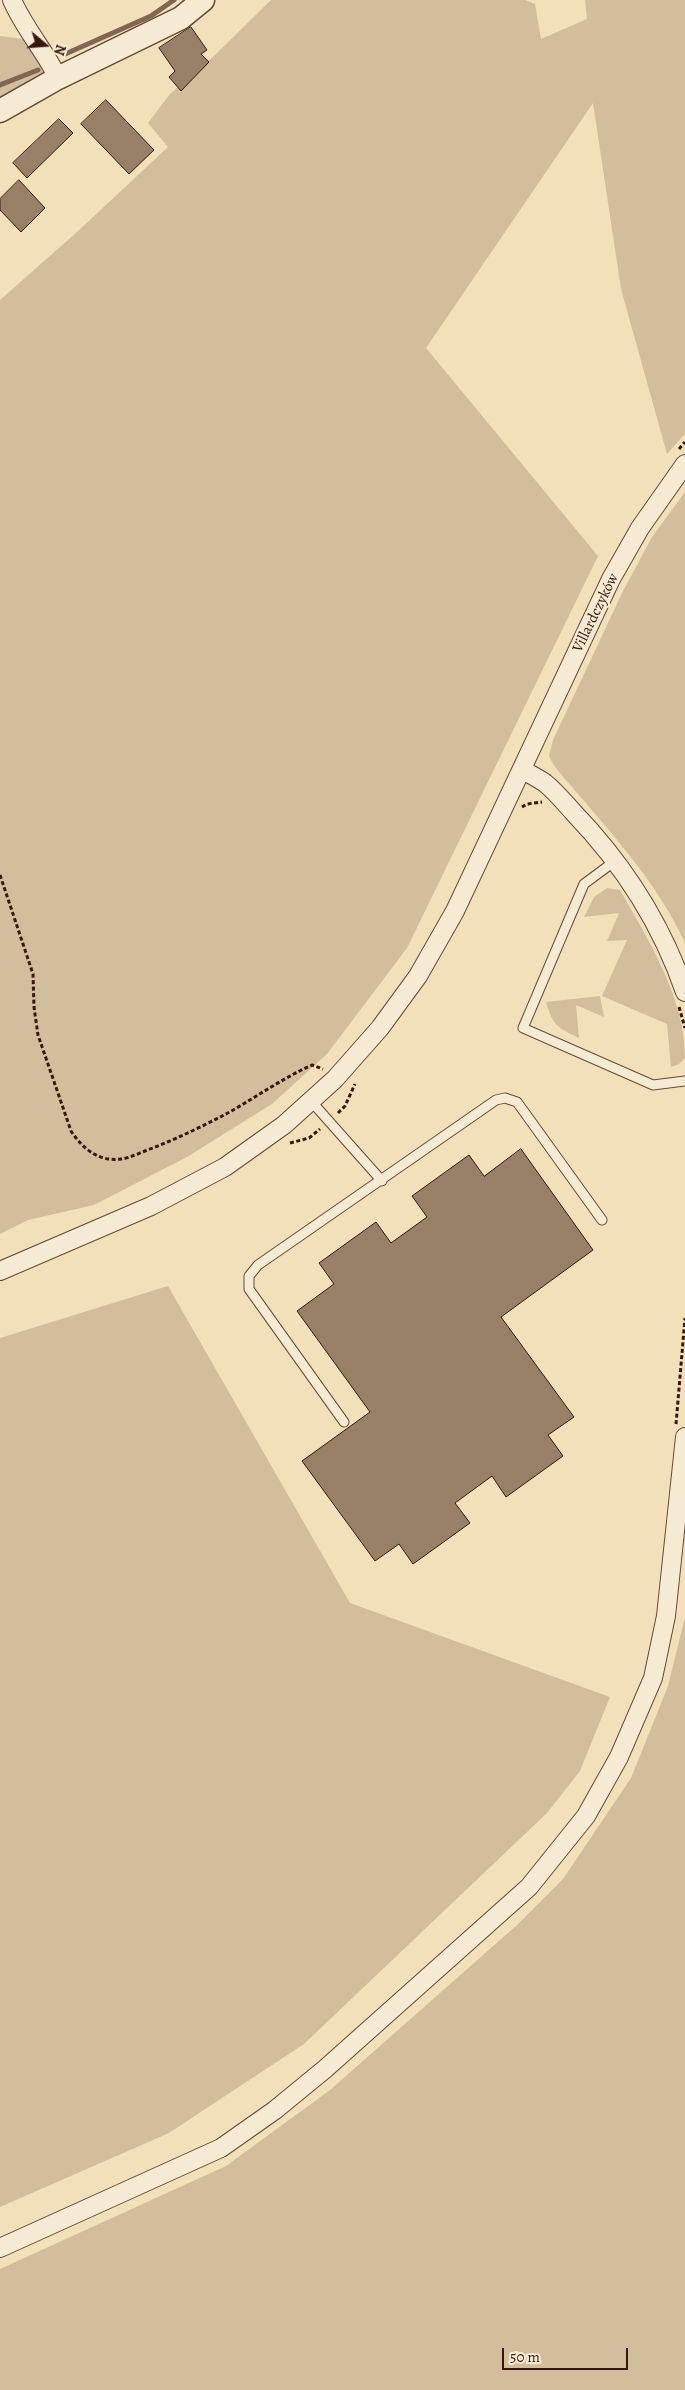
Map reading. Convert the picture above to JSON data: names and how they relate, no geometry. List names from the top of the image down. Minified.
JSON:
{"streets":{"street":["Villardczyków"]},"scale_bar":"50 m","north":"right"}
